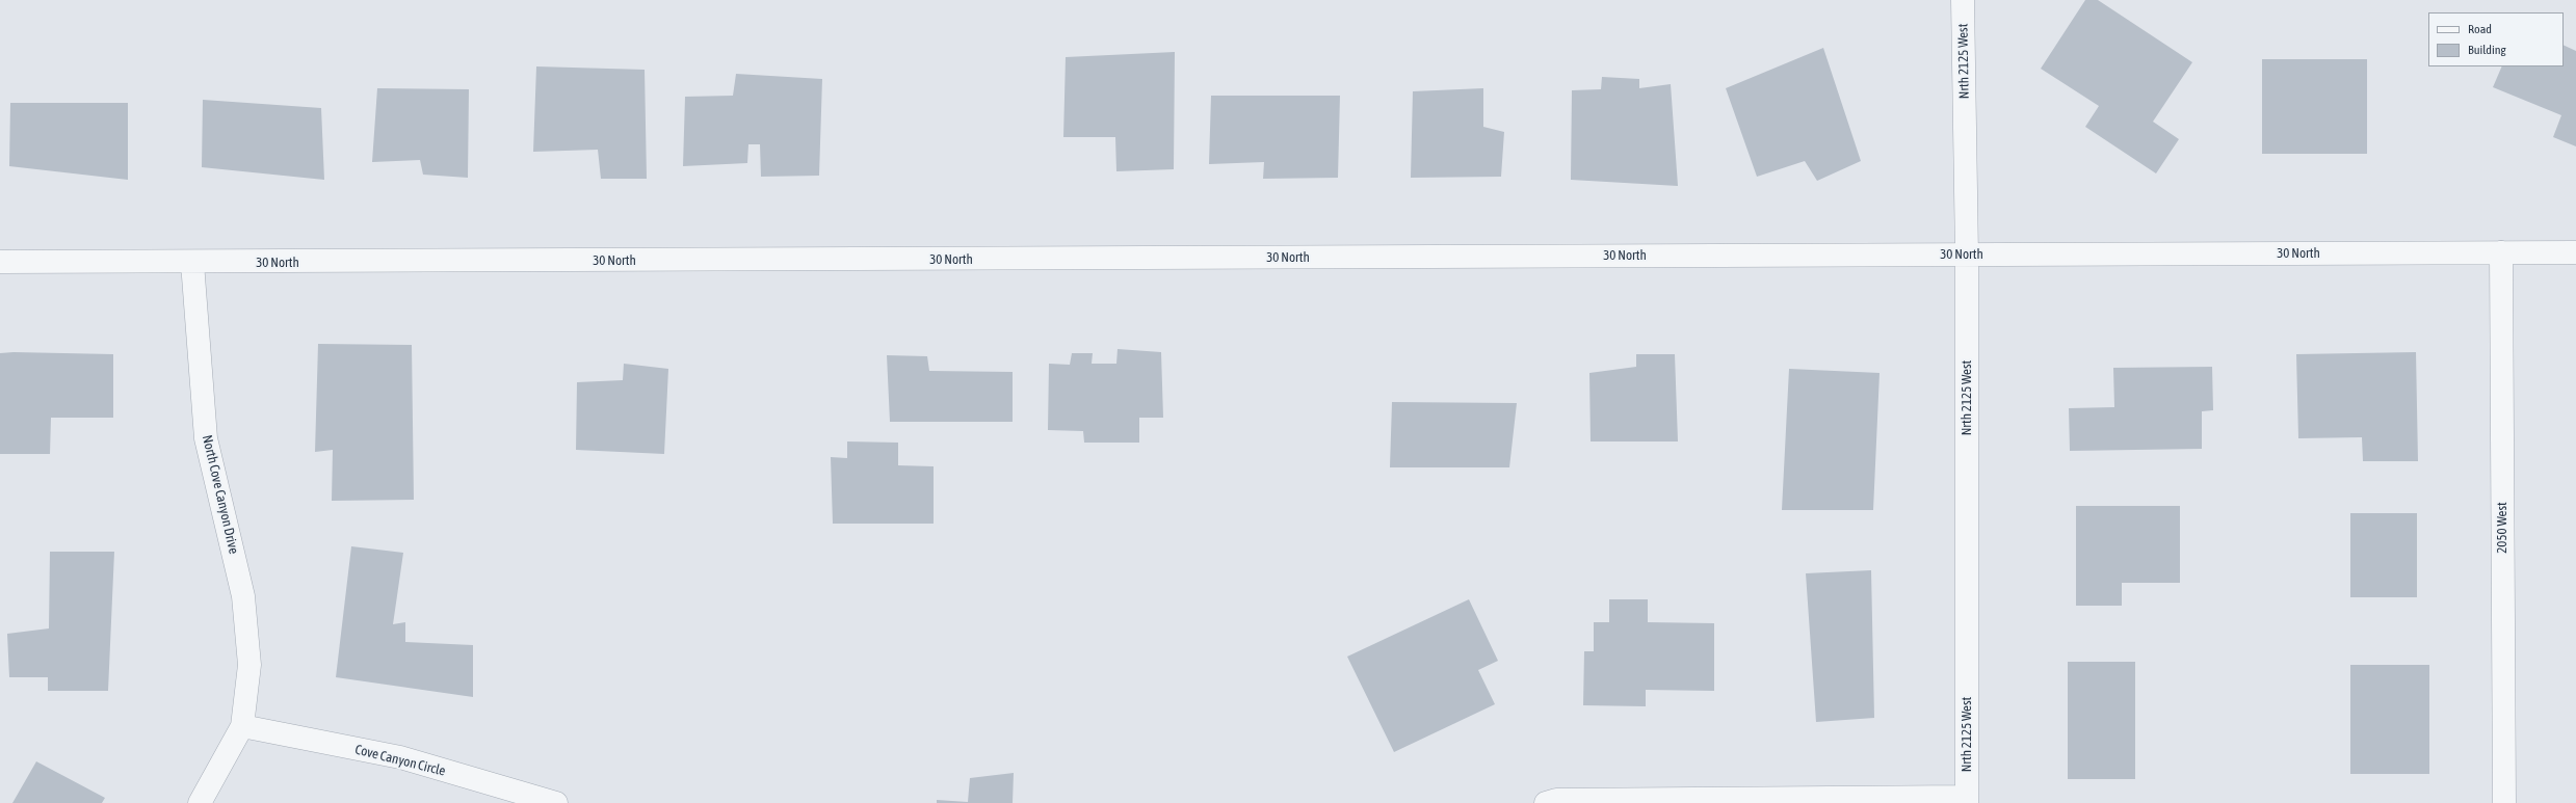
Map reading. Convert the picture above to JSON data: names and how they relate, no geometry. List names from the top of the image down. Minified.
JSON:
{"streets":{"street":["Nrth 2125 West","30 North","North Cove Canyon Drive","2050 West","Cove Canyon Circle"]},"crossings":[["Nrth 2125 West","30 North"],["30 North","North Cove Canyon Drive"],["30 North","2050 West"],["North Cove Canyon Drive","Cove Canyon Circle"]],"legend":["Road","Building"]}
